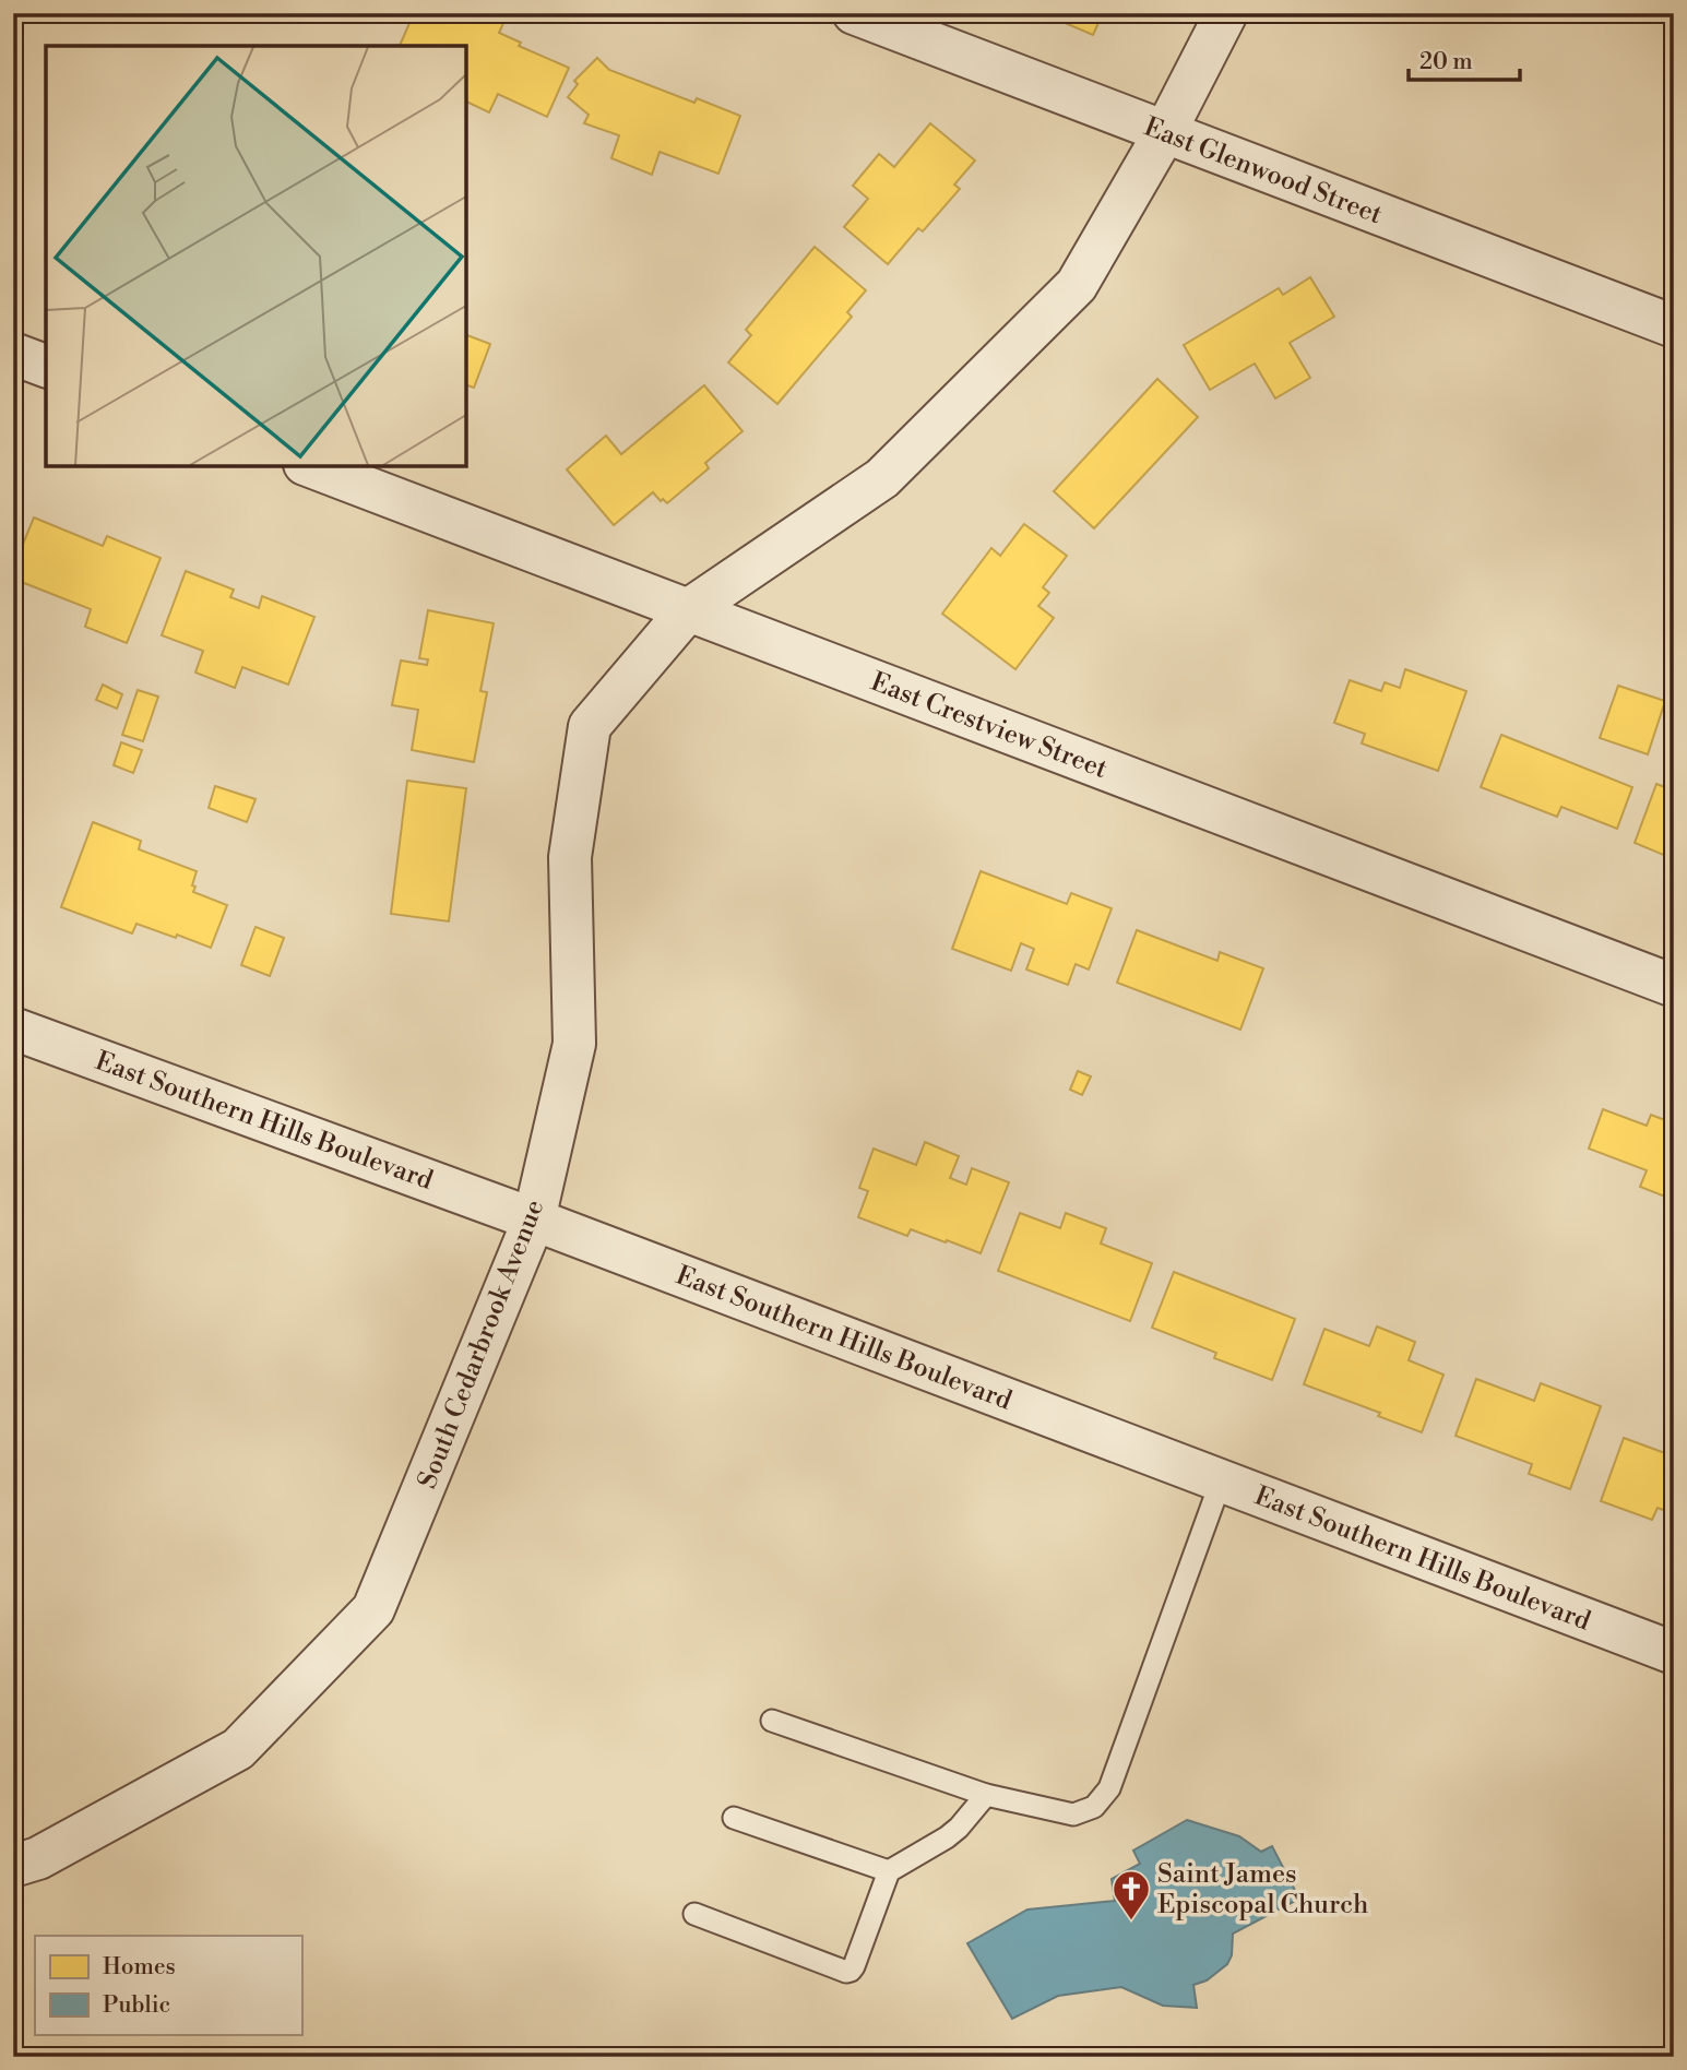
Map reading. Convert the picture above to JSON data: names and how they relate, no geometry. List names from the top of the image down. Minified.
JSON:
{"streets":{"street":["East Glenwood Street","East Crestview Street","East Southern Hills Boulevard","South Cedarbrook Avenue"]},"crossings":[["East Glenwood Street","South Cedarbrook Avenue"],["East Crestview Street","South Cedarbrook Avenue"],["East Southern Hills Boulevard","South Cedarbrook Avenue"]],"places":{"church":["Saint James Episcopal Church"]},"legend":["Homes","Public"],"scale_bar":"20 m"}
